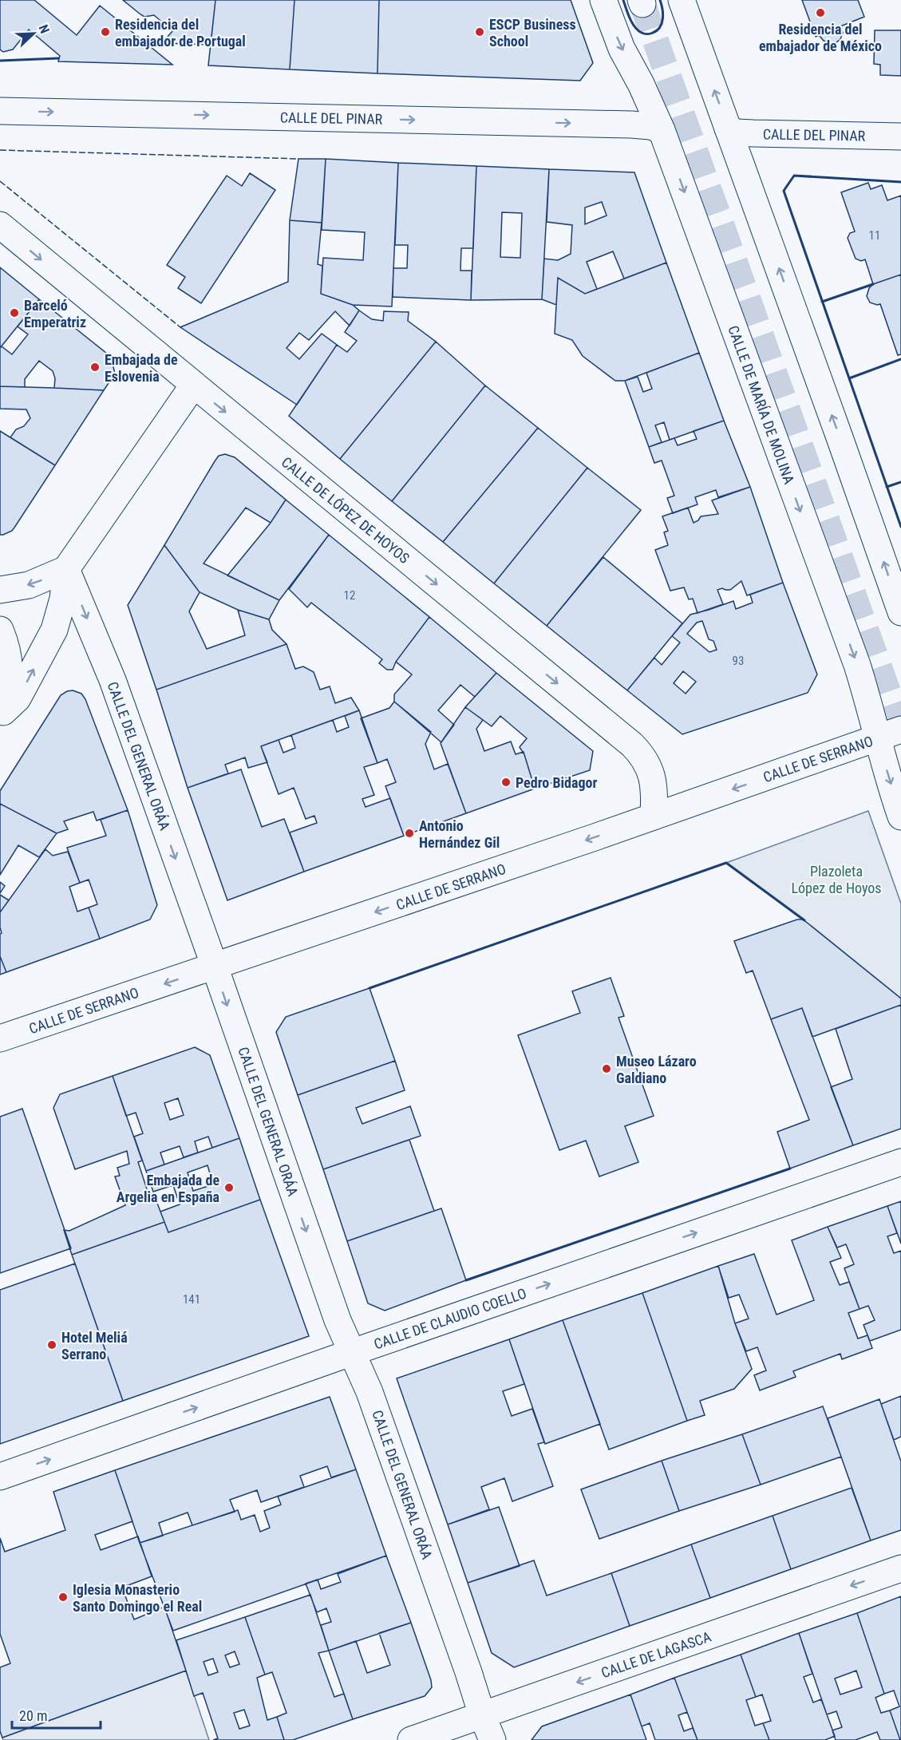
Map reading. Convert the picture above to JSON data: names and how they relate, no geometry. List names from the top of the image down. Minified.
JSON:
{"streets":{"street":["CALLE DEL PINAR","CALLE DE MARÍA DE MOLINA","CALLE DE LÓPEZ DE HOYOS","CALLE DEL GENERAL ORÁA","CALLE DE SERRANO","CALLE DE CLAUDIO COELLO","CALLE DE LAGASCA"]},"crossings":[["CALLE DEL PINAR","CALLE DE MARÍA DE MOLINA"],["CALLE DE MARÍA DE MOLINA","CALLE DE SERRANO"],["CALLE DE LÓPEZ DE HOYOS","CALLE DE SERRANO"],["CALLE DEL GENERAL ORÁA","CALLE DE SERRANO"],["CALLE DEL GENERAL ORÁA","CALLE DE CLAUDIO COELLO"],["CALLE DEL GENERAL ORÁA","CALLE DE LAGASCA"]],"one_way":["CALLE DEL PINAR","CALLE DE LÓPEZ DE HOYOS","CALLE DEL GENERAL ORÁA","CALLE DE SERRANO","CALLE DE CLAUDIO COELLO","CALLE DE LAGASCA"],"parks":["Plazoleta López de Hoyos"],"places":["Residencia del embajador de México","Residencia del embajador de Portugal","ESCP Business School","Barceló Emperatriz","Embajada de Eslovenia","Pedro Bidagor","Antonio Hernández Gil","Museo Lázaro Galdiano","Embajada de Argelia en España","Hotel Meliá Serrano","Iglesia Monasterio Santo Domingo el Real"],"house_numbers":["11","12","93","141"],"scale_bar":"20 m","north":"top right"}
